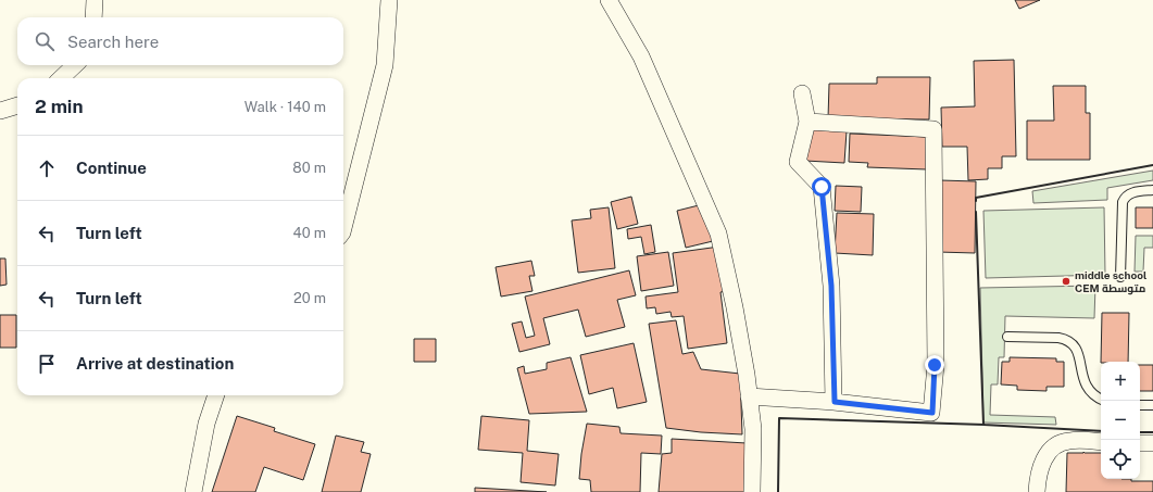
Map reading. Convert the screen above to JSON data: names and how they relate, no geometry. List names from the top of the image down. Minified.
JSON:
{"places":["middle school CEM متوسطة"],"page":{"search":"Search here","heading":["2 min","Walk · 140 m"],"list":[["Continue","80 m"],["Turn left","40 m"],["Turn left","20 m"],"Arrive at destination"],"map_buttons":["+","−"]}}
